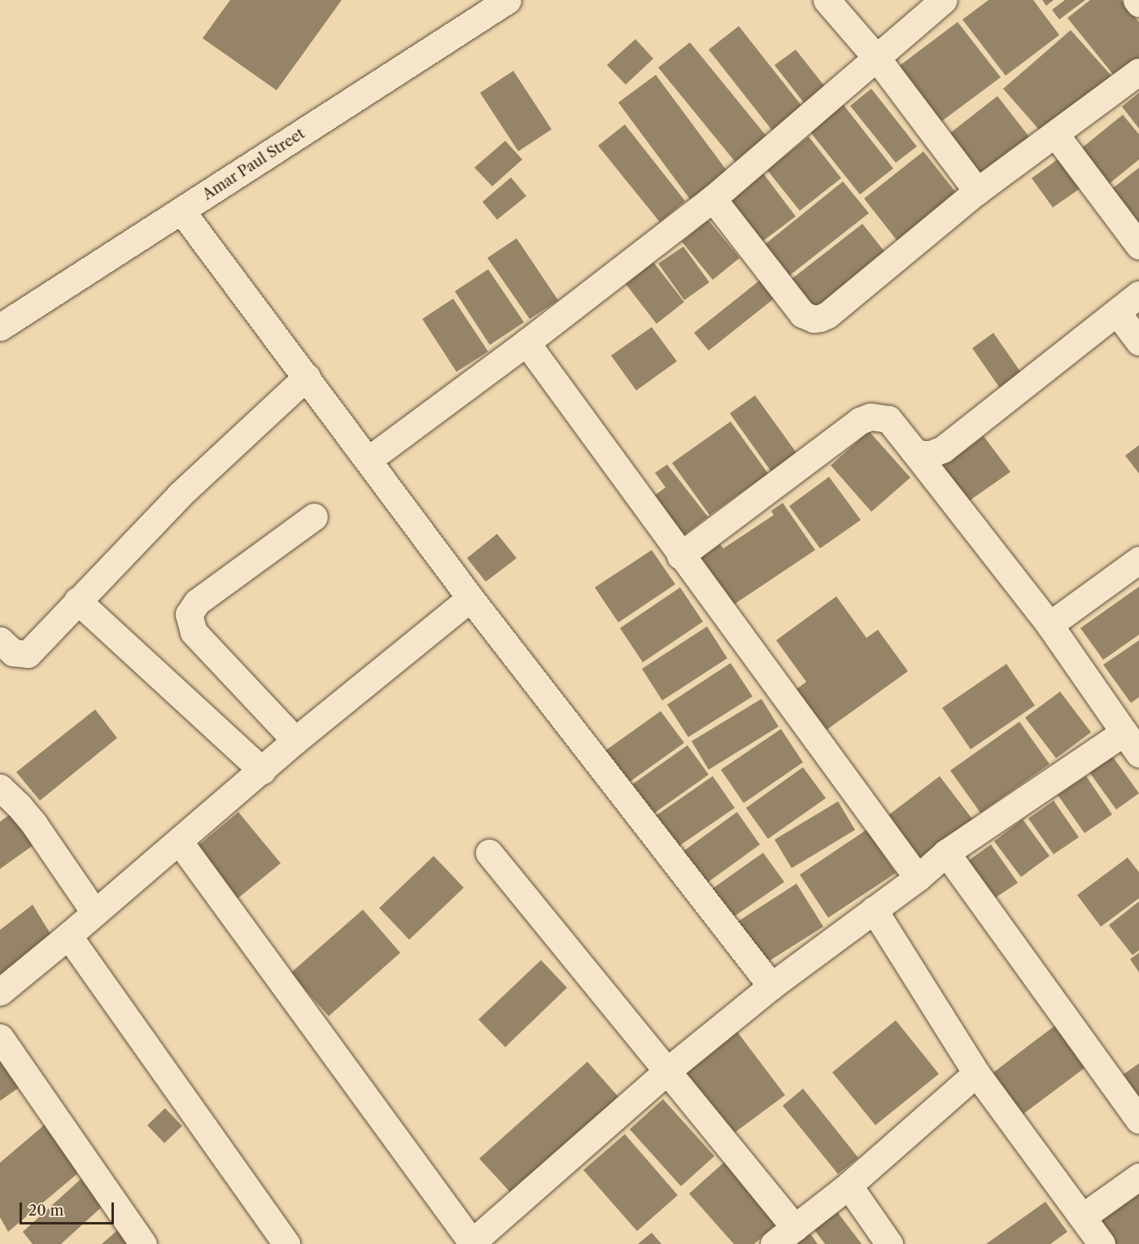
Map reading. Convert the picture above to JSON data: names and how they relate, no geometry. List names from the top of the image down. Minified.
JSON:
{"streets":{"street":["Amar Paul Street"]},"scale_bar":"20 m"}
